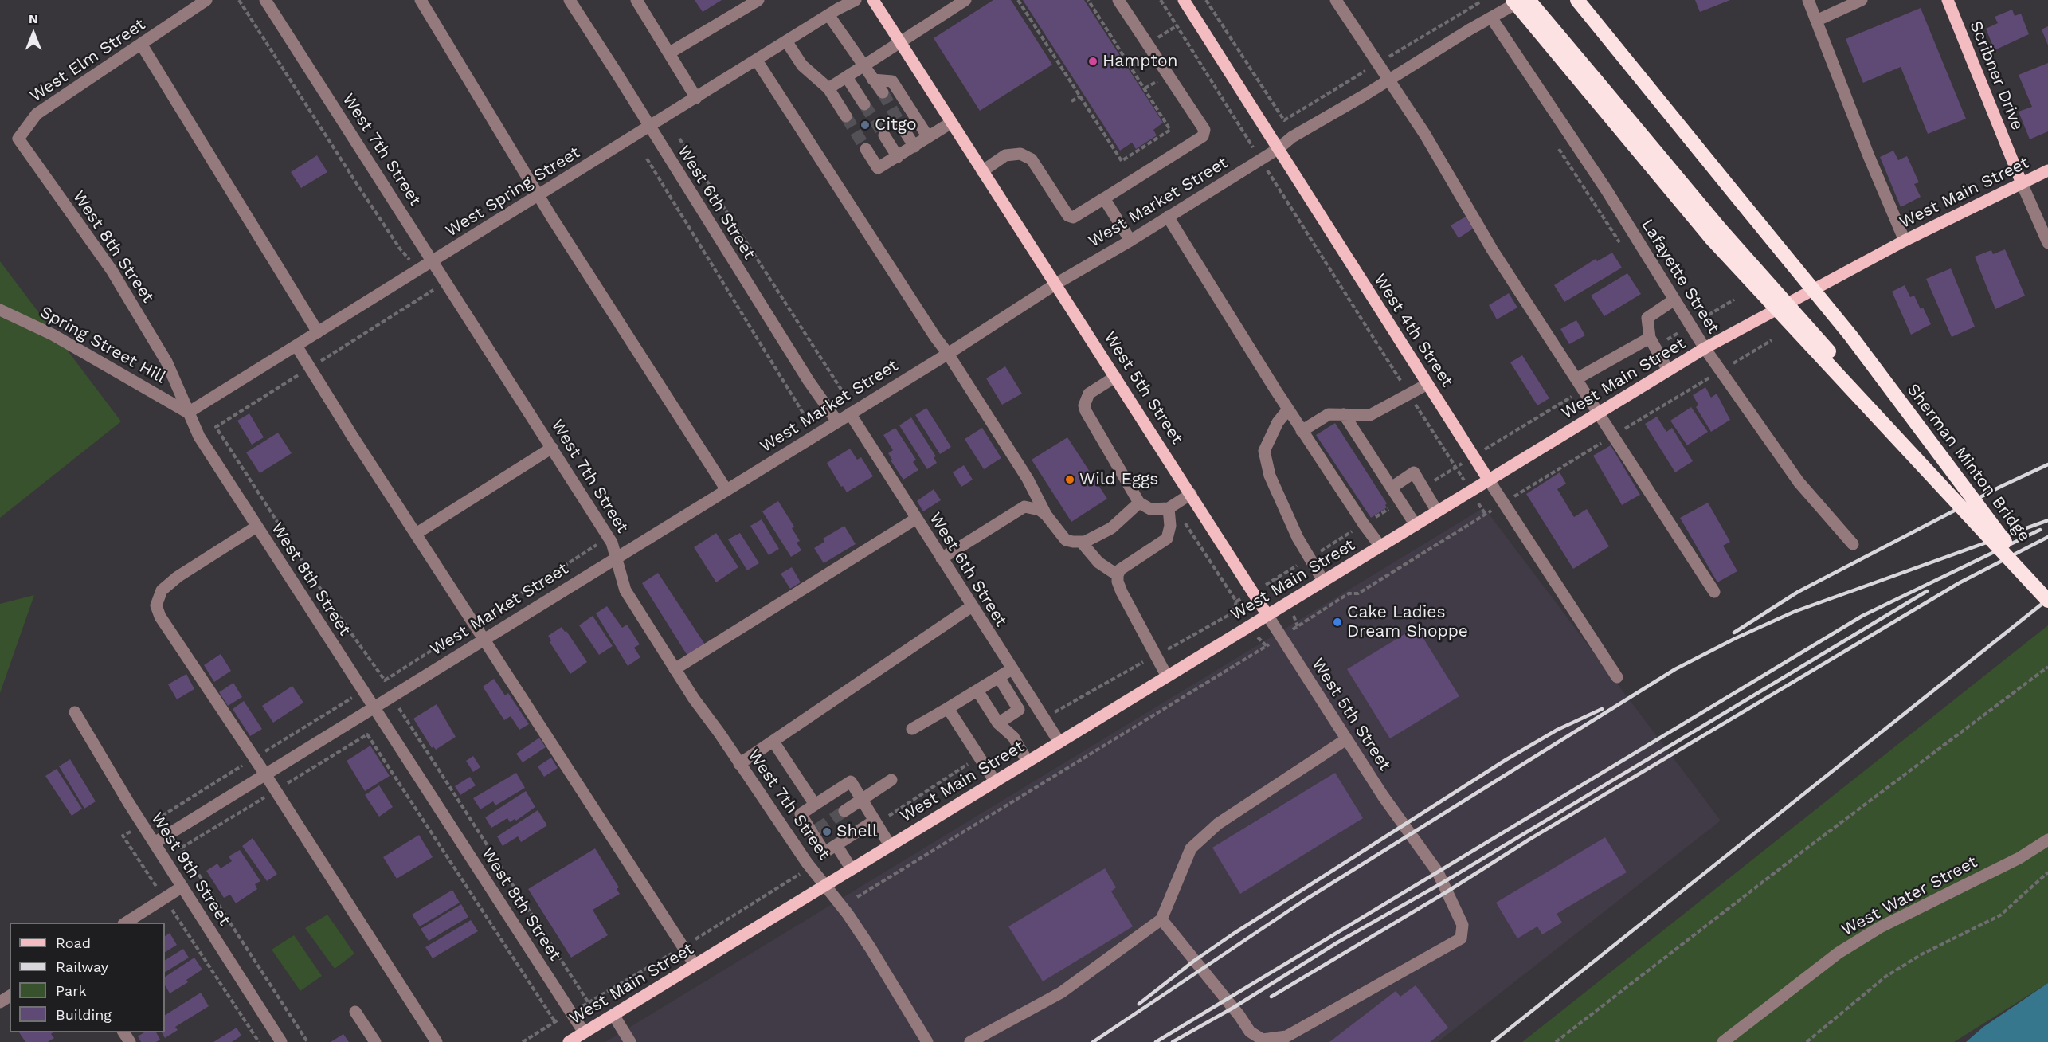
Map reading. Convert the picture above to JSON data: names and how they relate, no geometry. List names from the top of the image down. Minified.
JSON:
{"streets":{"highway":["Sherman Minton Bridge"],"main road":["Scribner Drive","West Main Street","West 4th Street","West 5th Street"],"street":["West Elm Street","West 7th Street","West Spring Street","West 6th Street","West Market Street","West 8th Street","Lafayette Street","Spring Street Hill","West 9th Street","West Water Street"]},"crossings":[["West Elm Street","West 8th Street"],["Scribner Drive","West Main Street"],["West 7th Street","West Spring Street"],["West 7th Street","West Main Street"],["West 7th Street","West Market Street"],["West Spring Street","West 6th Street"],["West Spring Street","West 8th Street"],["West Spring Street","Spring Street Hill"],["West Main Street","West 6th Street"],["West Main Street","West 8th Street"],["West Main Street","Lafayette Street"],["West Main Street","West 4th Street"],["West Main Street","West 5th Street"],["West 6th Street","West Market Street"],["West Market Street","West 8th Street"],["West Market Street","Lafayette Street"],["West Market Street","West 4th Street"],["West Market Street","West 5th Street"],["West Market Street","West 9th Street"],["West 8th Street","Spring Street Hill"]],"places":["Hampton","Citgo","Wild Eggs","Cake Ladies Dream Shoppe","Shell"],"legend":["Road","Railway","Park","Building"],"north":"top"}
